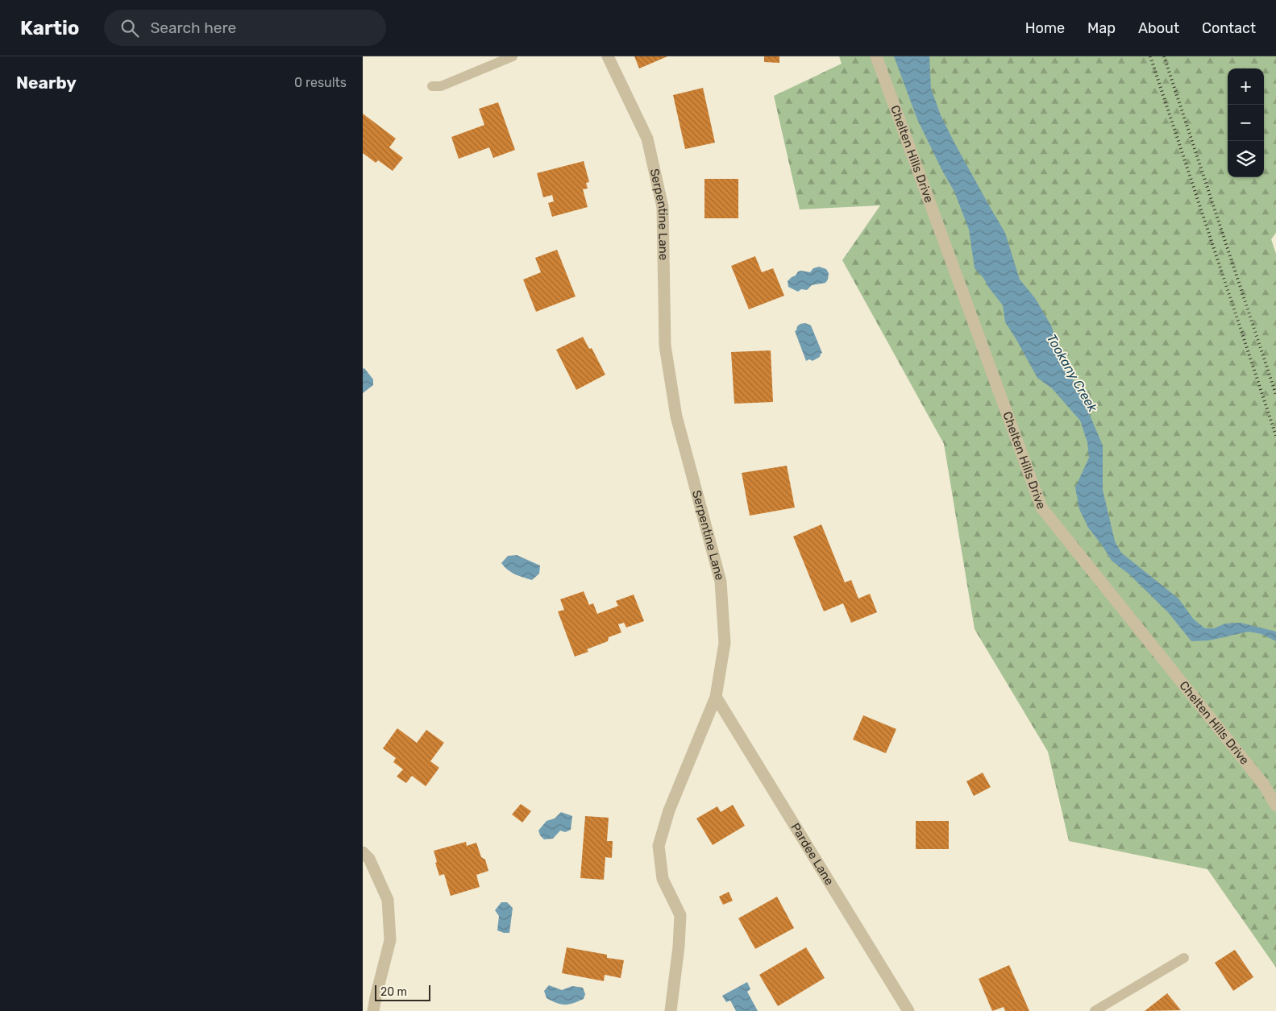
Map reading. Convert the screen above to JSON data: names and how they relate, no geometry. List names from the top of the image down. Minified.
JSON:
{"streets":{"street":["Chelten Hills Drive","Serpentine Lane","Pardee Lane"]},"crossings":[["Serpentine Lane","Pardee Lane"]],"water":["Tookany Creek"],"scale_bar":"20 m","page":{"header":"Kartio","search":"Search here","nav":["Home","Map","About","Contact"],"heading":["Nearby","0 results"],"map_buttons":["+","−"],"scale":"20 m"}}
